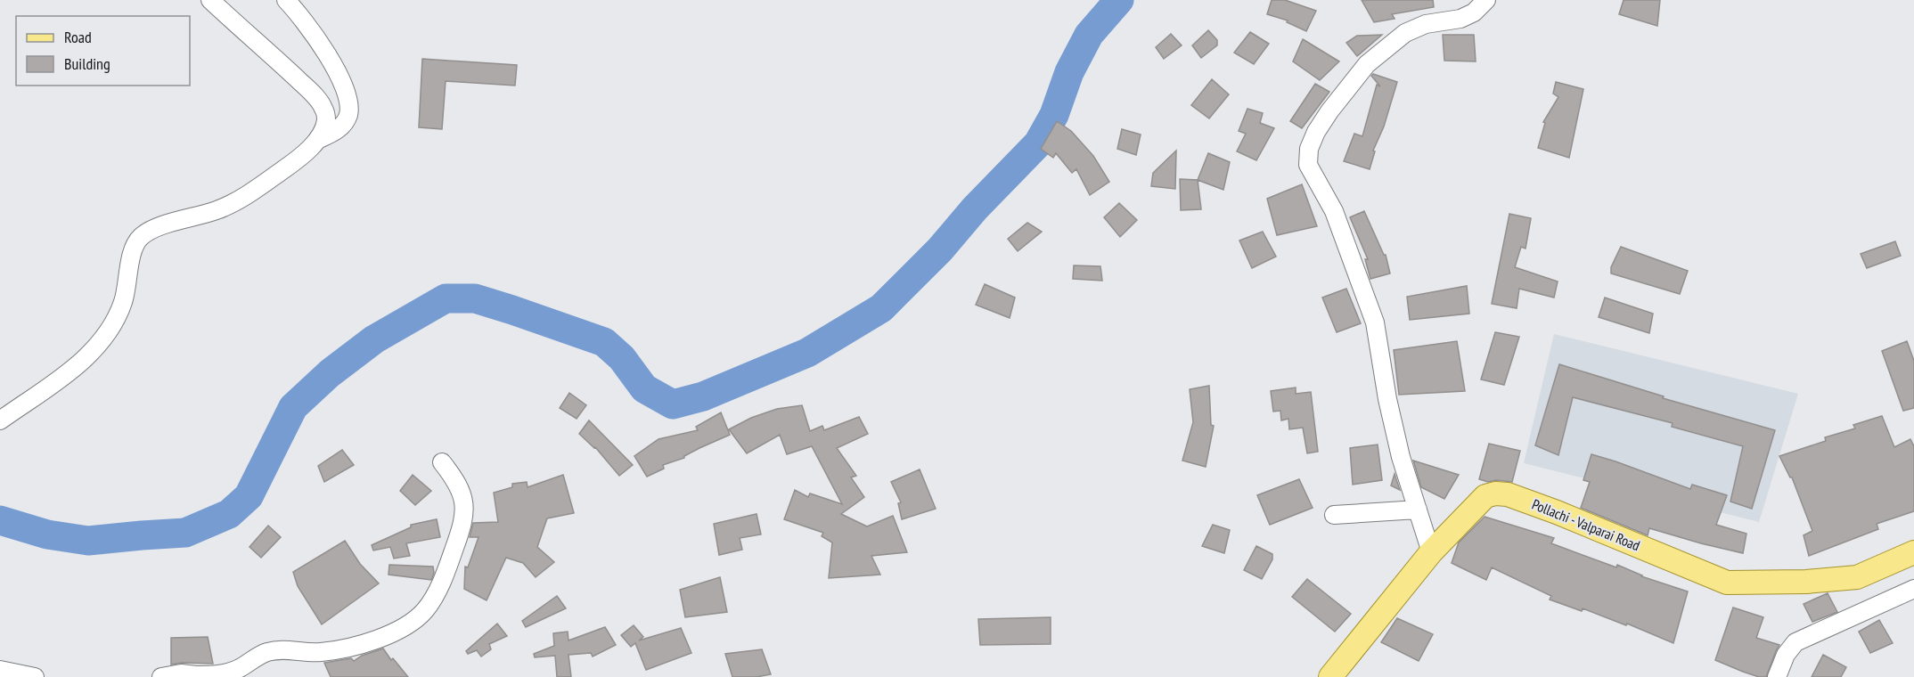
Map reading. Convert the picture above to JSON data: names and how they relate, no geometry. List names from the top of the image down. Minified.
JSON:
{"streets":{"main road":["Pollachi - Valparai Road"]},"legend":["Road","Building"]}
